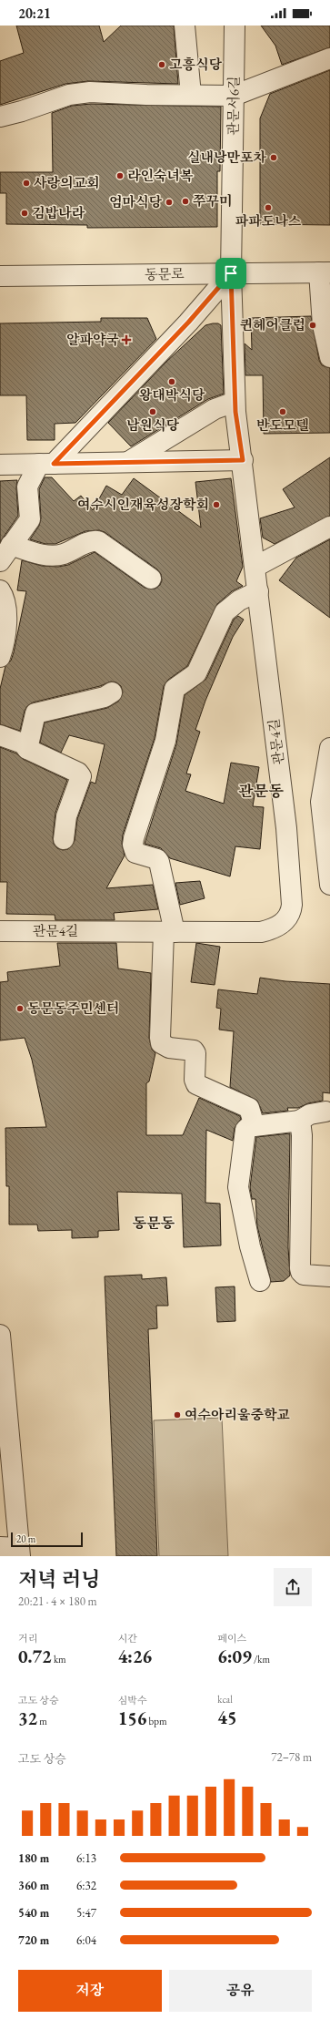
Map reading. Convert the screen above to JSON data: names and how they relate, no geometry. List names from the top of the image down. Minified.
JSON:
{"streets":{"street":["관문서6길","동문로","관문4길"]},"crossings":[["관문서6길","동문로"],["관문서6길","관문4길"],["동문로","관문4길"]],"districts":["관문동","동문동"],"places":{"other":["고흥식당","실내낭만포차","라인숙녀복","사랑의교회","쭈꾸미","엄마식당","파파도나스","김밥나라","퀸헤어클럽","왕대박식당","남원식당","반도모텔","여수시인재육성장학회","동문동주민센터","여수아리울중학교"],"health":["알파약국"]},"scale_bar":"20 m","page":{"status":"20:21","scale":"20 m","heading":["저녁 러닝","20:21 · 4 × 180 m"],"stats":[["거리","0.72 km"],["시간","4:26"],["페이스","6:09 /km"],["고도 상승","32 m"],["심박수","156 bpm"],["kcal","45"]],"chart":["고도 상승","72–78 m"],"list":[{"name":"180 m","note":"6:13"},{"name":"360 m","note":"6:32"},{"name":"540 m","note":"5:47"},{"name":"720 m","note":"6:04"}],"buttons":["저장","공유"]}}
